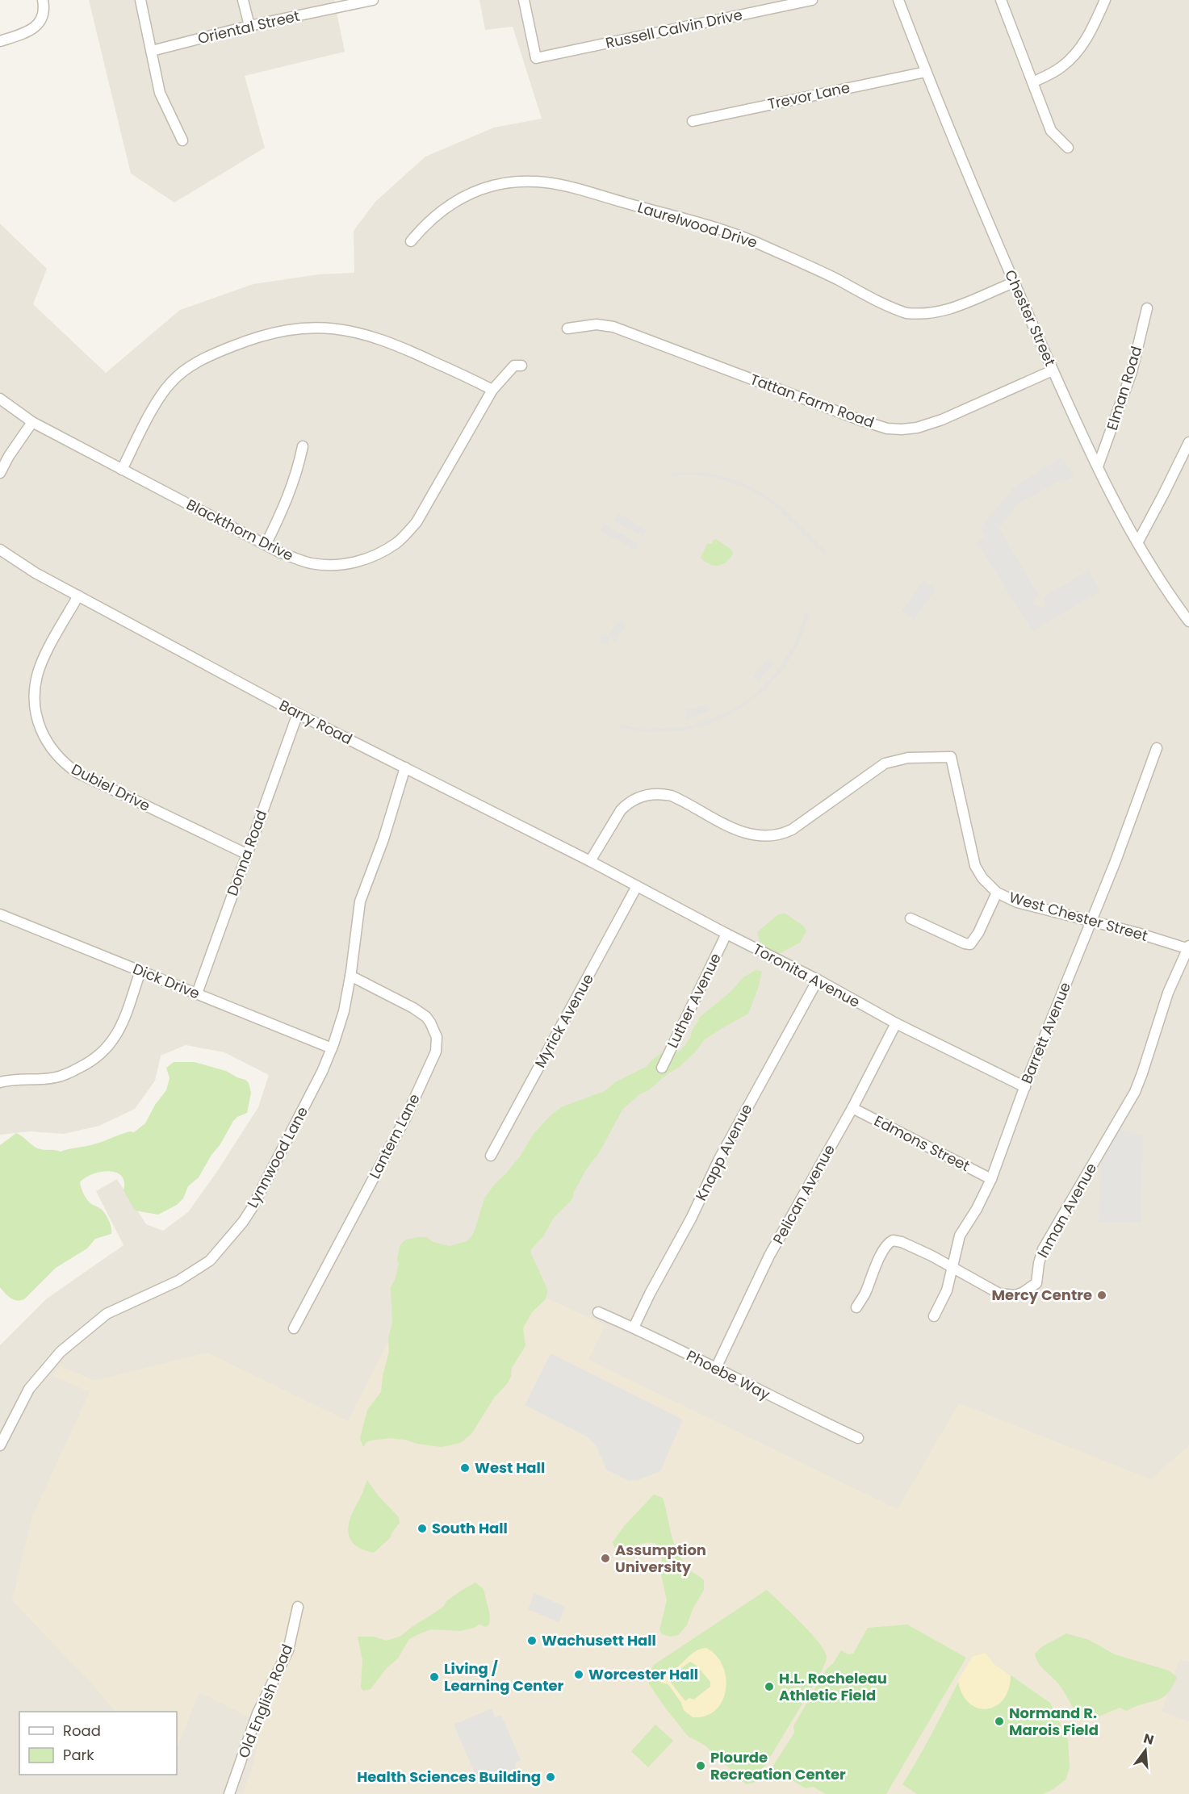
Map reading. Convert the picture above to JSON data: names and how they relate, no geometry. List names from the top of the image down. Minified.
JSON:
{"streets":{"street":["Oriental Street","Russell Calvin Drive","Trevor Lane","Laurelwood Drive","Chester Street","Elman Road","Tattan Farm Road","Blackthorn Drive","Barry Road","Dubiel Drive","Donna Road","West Chester Street","Toronita Avenue","Dick Drive","Luther Avenue","Myrick Avenue","Barrett Avenue","Lantern Lane","Edmons Street","Knapp Avenue","Lynnwood Lane","Pelican Avenue","Inman Avenue","Phoebe Way","Old English Road"]},"crossings":[["Trevor Lane","Chester Street"],["Laurelwood Drive","Chester Street"],["Chester Street","Elman Road"],["Chester Street","Tattan Farm Road"],["Barry Road","Dubiel Drive"],["Barry Road","Donna Road"],["Barry Road","West Chester Street"],["Barry Road","Toronita Avenue"],["Barry Road","Lynnwood Lane"],["Dubiel Drive","Donna Road"],["Donna Road","Dick Drive"],["West Chester Street","Toronita Avenue"],["West Chester Street","Barrett Avenue"],["West Chester Street","Inman Avenue"],["Toronita Avenue","Luther Avenue"],["Toronita Avenue","Myrick Avenue"],["Toronita Avenue","Barrett Avenue"],["Toronita Avenue","Knapp Avenue"],["Toronita Avenue","Pelican Avenue"],["Dick Drive","Lynnwood Lane"],["Barrett Avenue","Edmons Street"],["Barrett Avenue","Inman Avenue"],["Lantern Lane","Lynnwood Lane"],["Edmons Street","Pelican Avenue"],["Knapp Avenue","Phoebe Way"],["Pelican Avenue","Phoebe Way"]],"places":["Mercy Centre","West Hall","South Hall","Assumption University","Wachusett Hall","Worcester Hall","Living / Learning Center","H.L. Rocheleau Athletic Field","Normand R. Marois Field","Plourde Recreation Center","Health Sciences Building"],"legend":["Road","Park"],"north":"top"}
